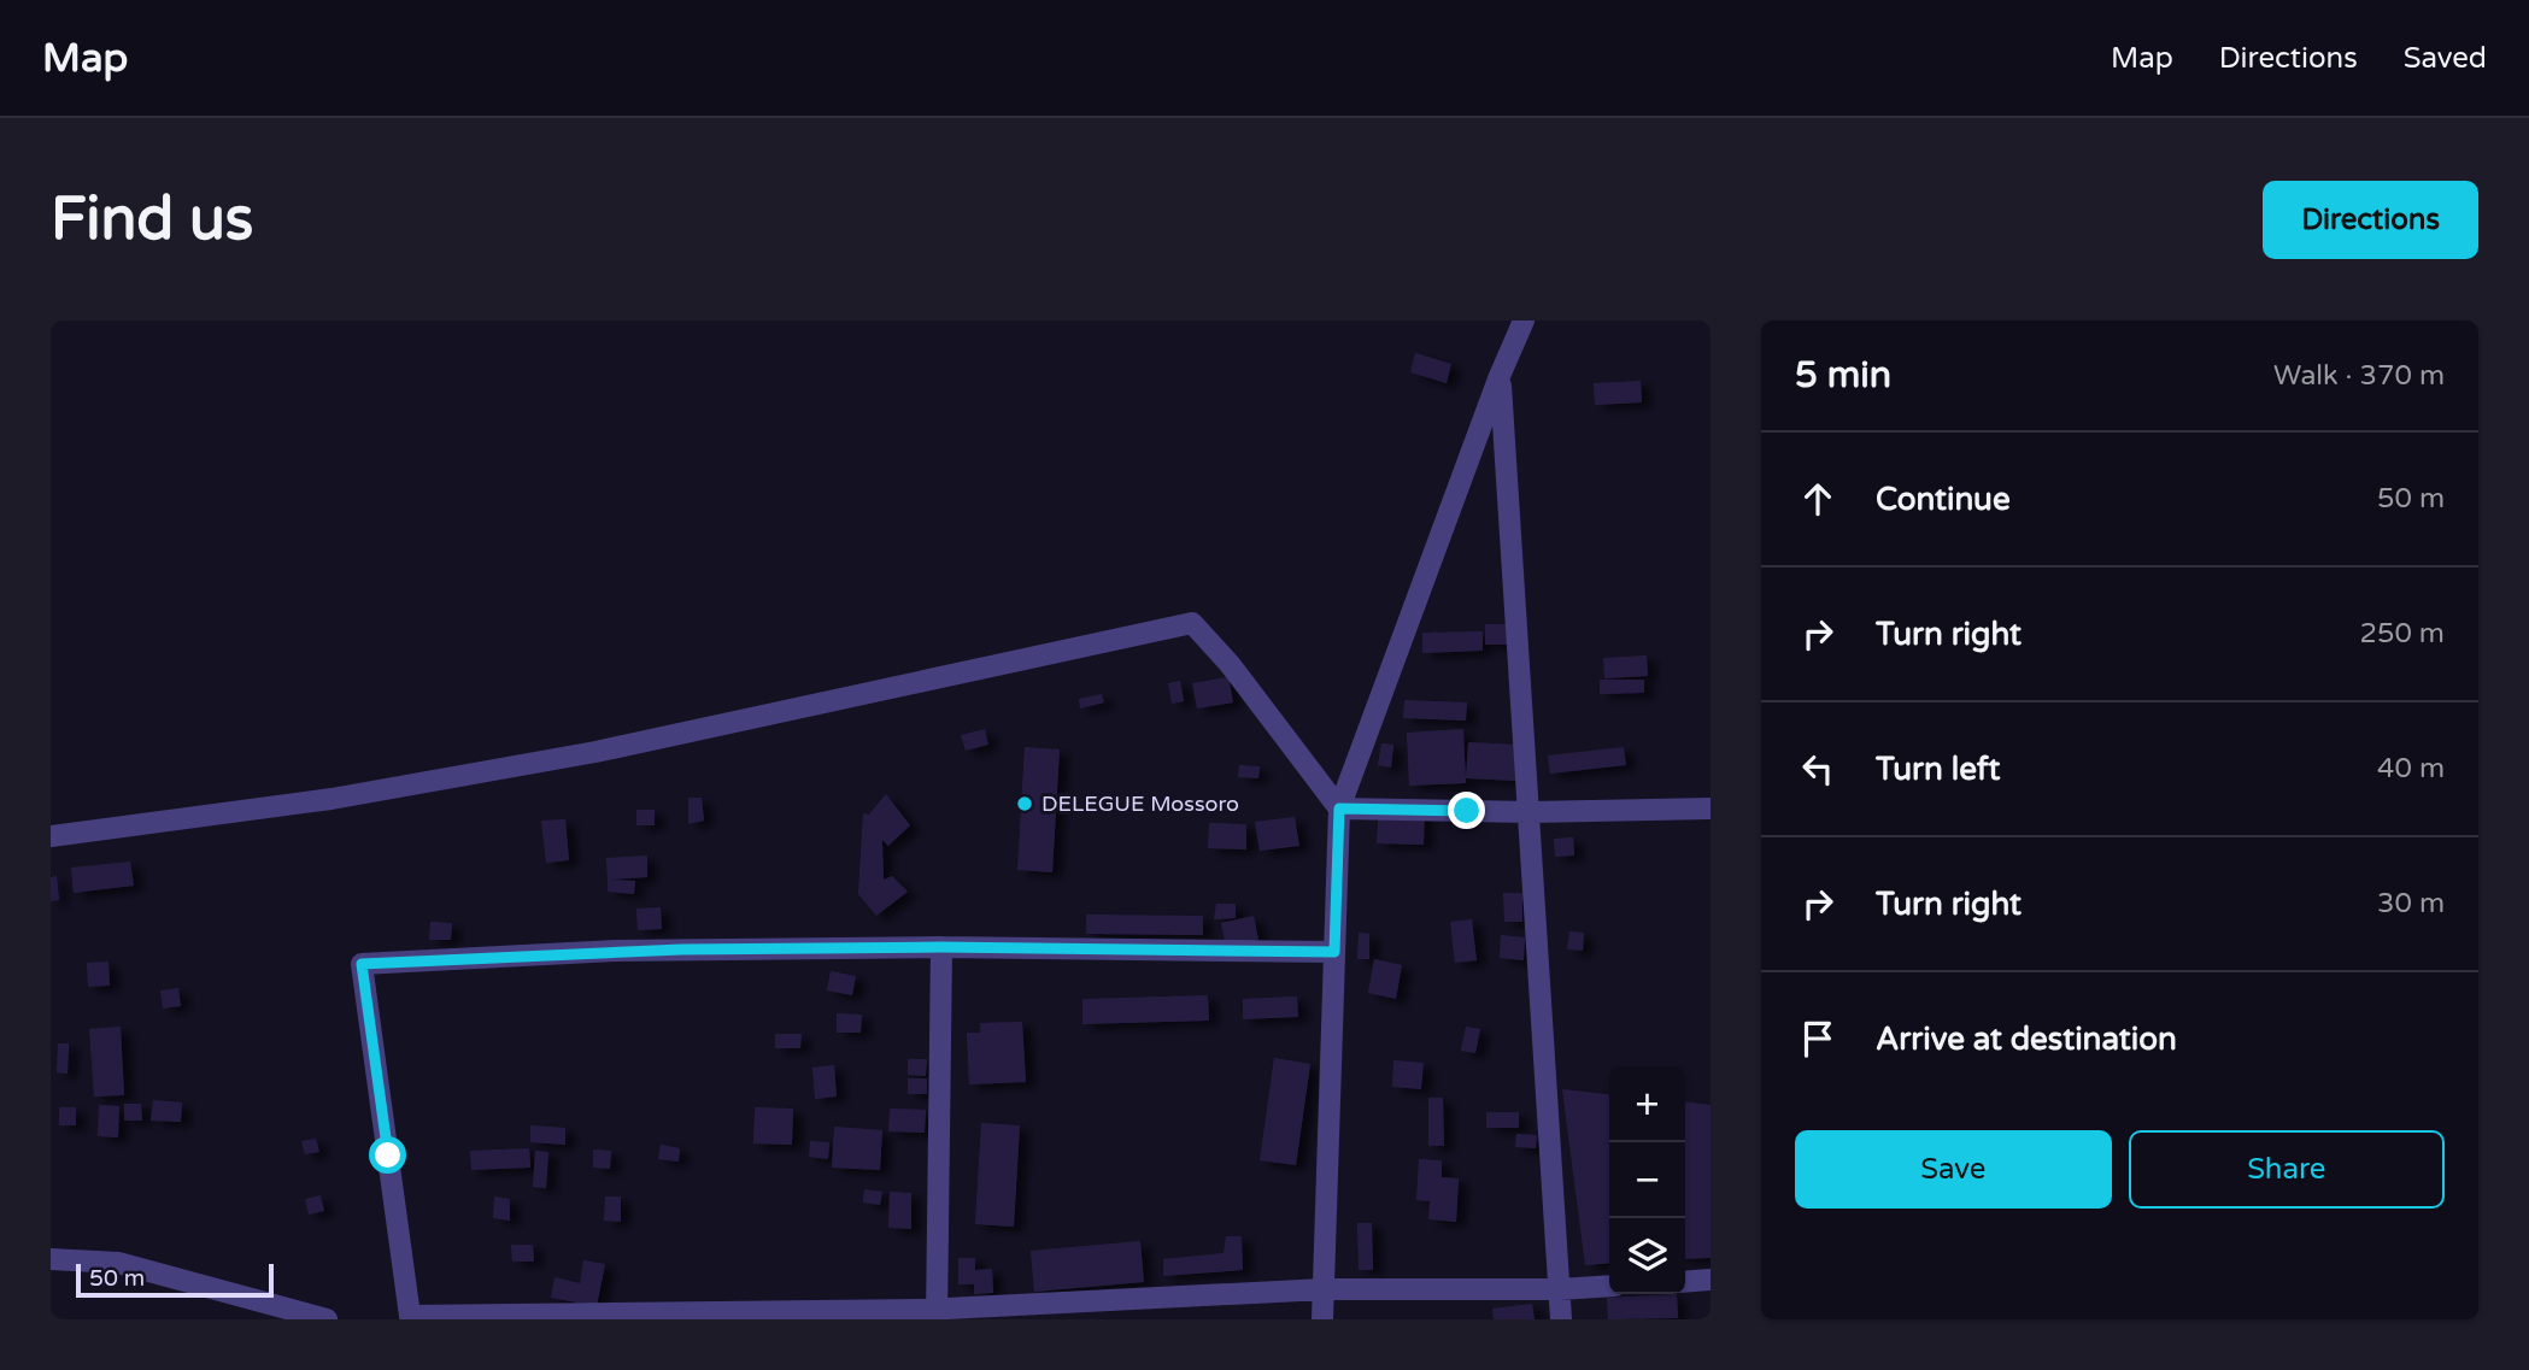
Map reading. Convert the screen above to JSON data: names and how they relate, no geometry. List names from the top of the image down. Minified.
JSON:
{"places":["DELEGUE Mossoro"],"scale_bar":"50 m","page":{"header":"Map","nav":["Map","Directions","Saved"],"buttons":["Directions",["Save","Share"]],"title":"Find us","heading":["5 min","Walk · 370 m"],"list":[["Continue","50 m"],["Turn right","250 m"],["Turn left","40 m"],["Turn right","30 m"],"Arrive at destination"],"map_buttons":["+","−"],"scale":"50 m"}}
